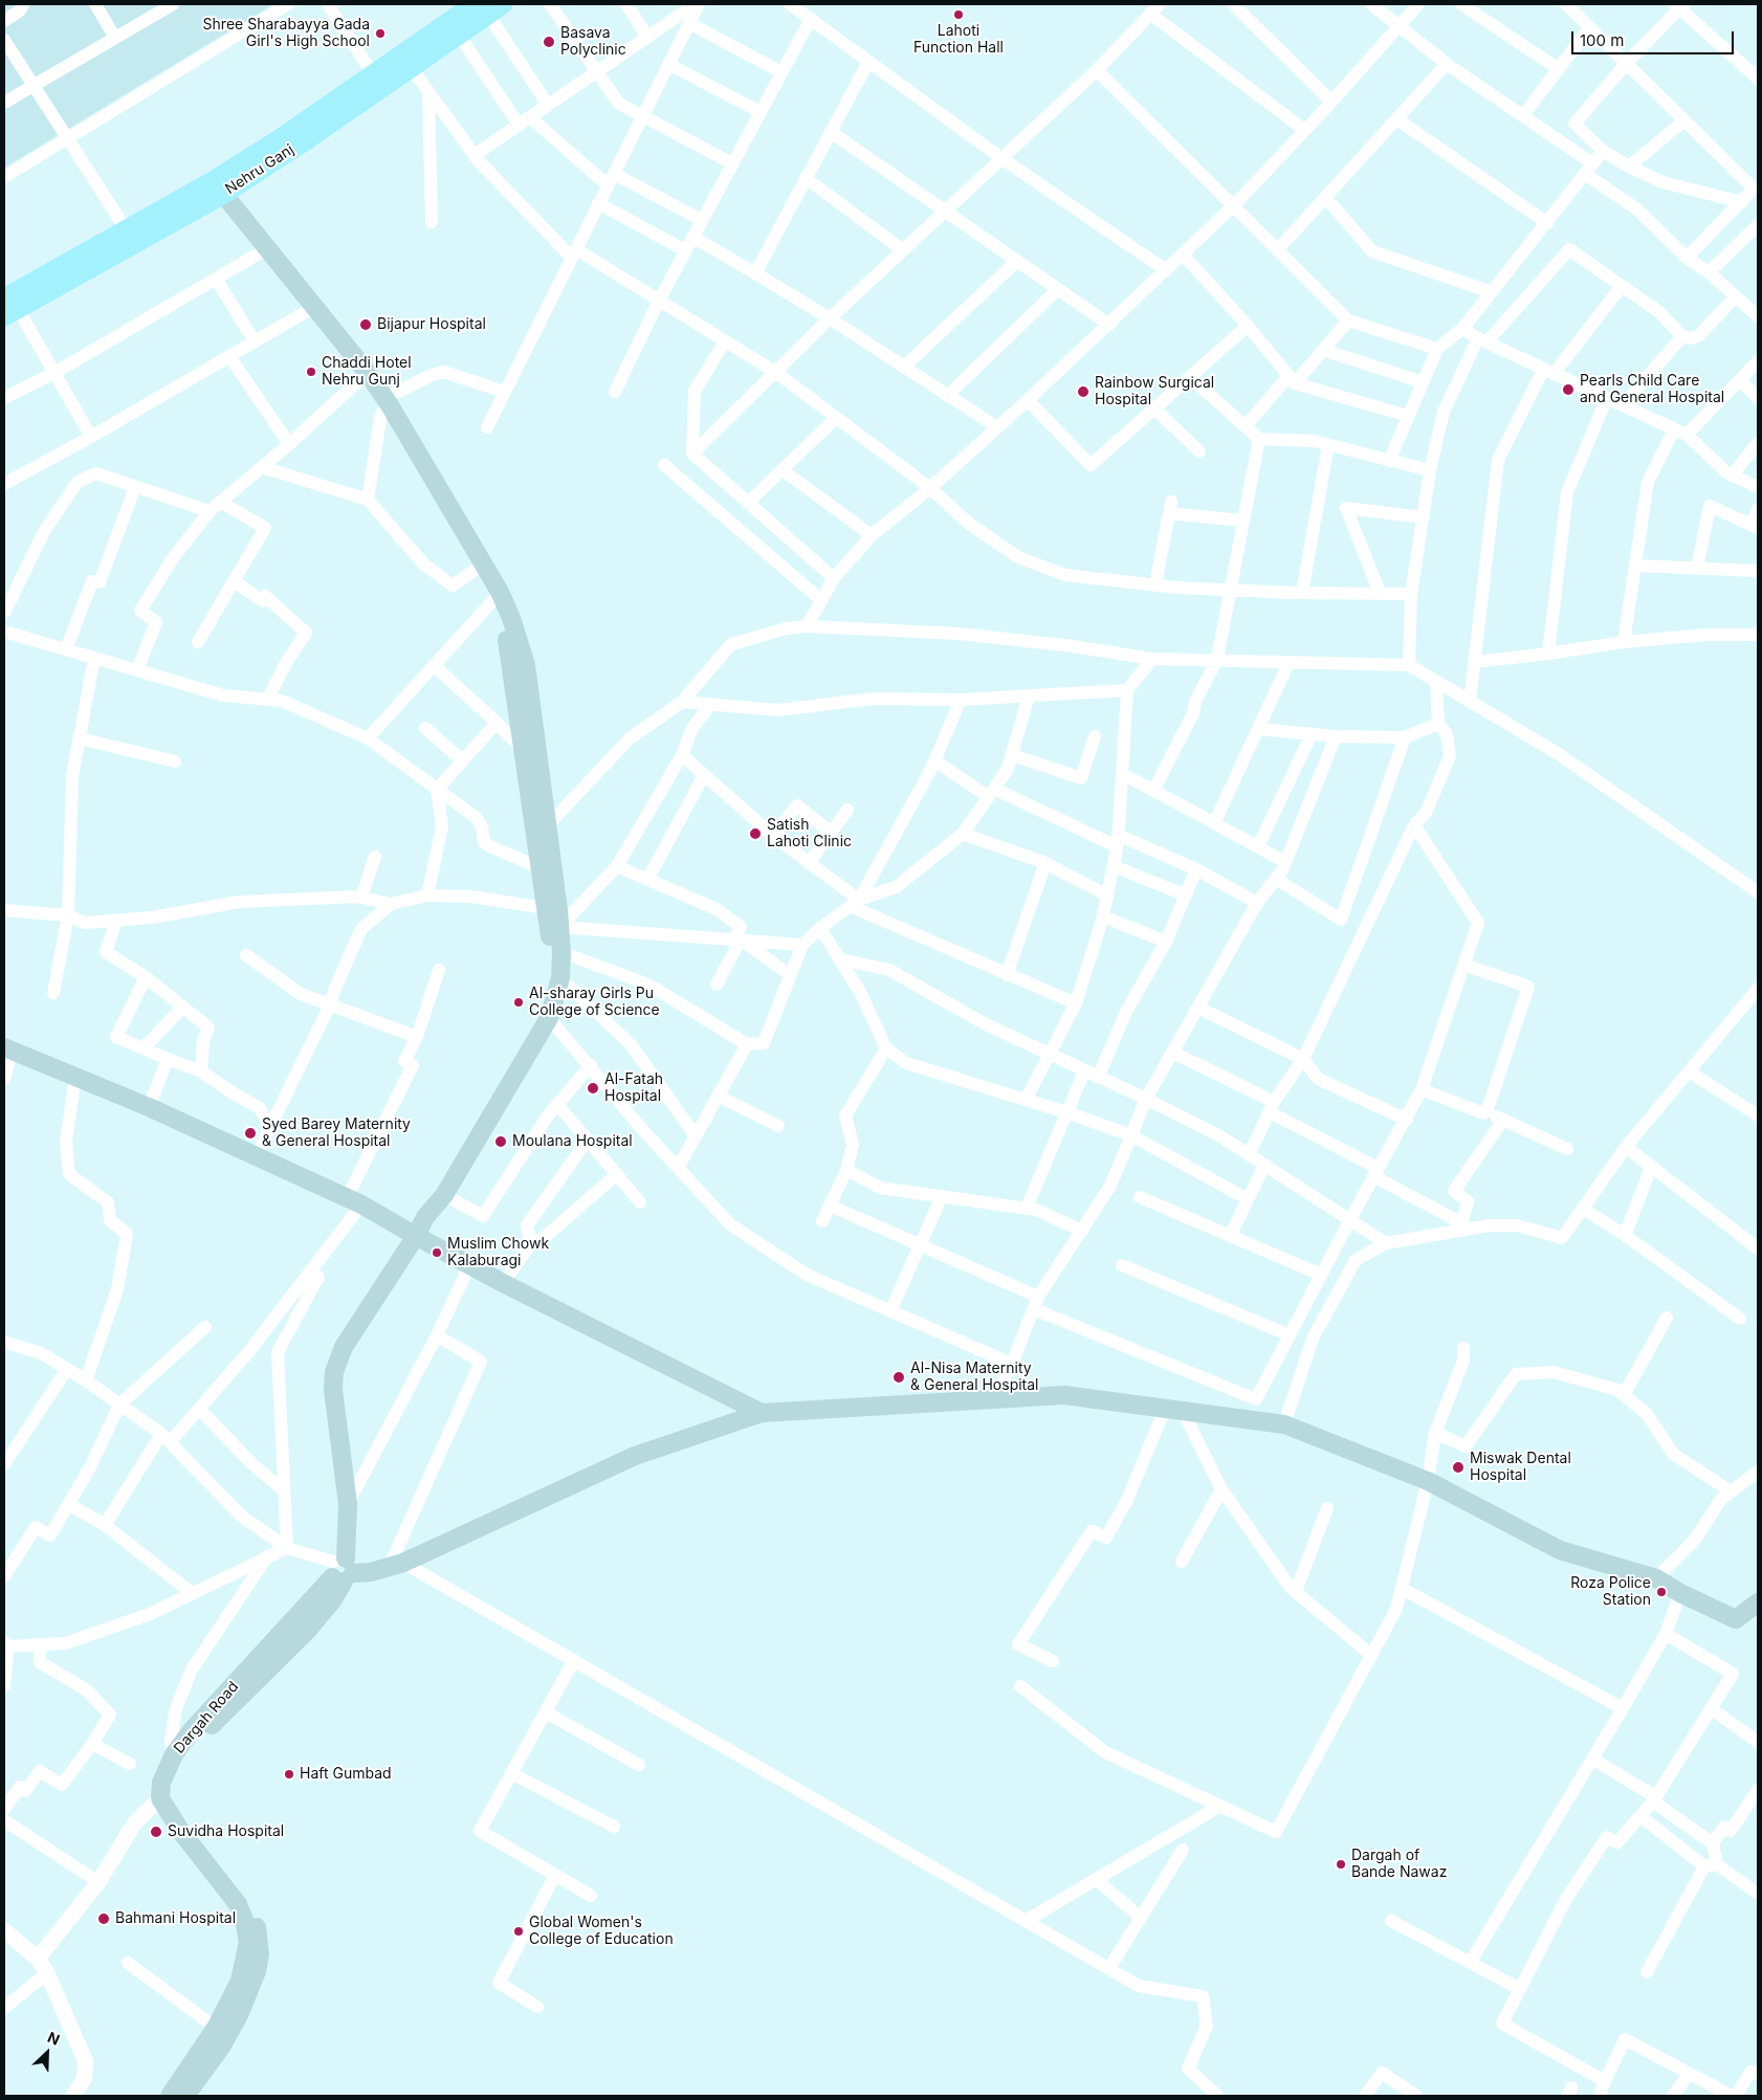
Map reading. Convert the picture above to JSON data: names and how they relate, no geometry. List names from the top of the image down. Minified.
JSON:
{"streets":{"main road":["Nehru Ganj","Dargah Road"]},"places":["Lahoti Function Hall","Shree Sharabayya Gada Girl's High School","Basava Polyclinic","Bijapur Hospital","Chaddi Hotel Nehru Gunj","Pearls Child Care and General Hospital","Rainbow Surgical Hospital","Satish Lahoti Clinic","Al-sharay Girls Pu College of Science","Al-Fatah Hospital","Syed Barey Maternity & General Hospital","Moulana Hospital","Muslim Chowk Kalaburagi","Al-Nisa Maternity & General Hospital","Miswak Dental Hospital","Roza Police Station","Haft Gumbad","Suvidha Hospital","Dargah of Bande Nawaz","Bahmani Hospital","Global Women's College of Education"],"scale_bar":"100 m","north":"top right"}
